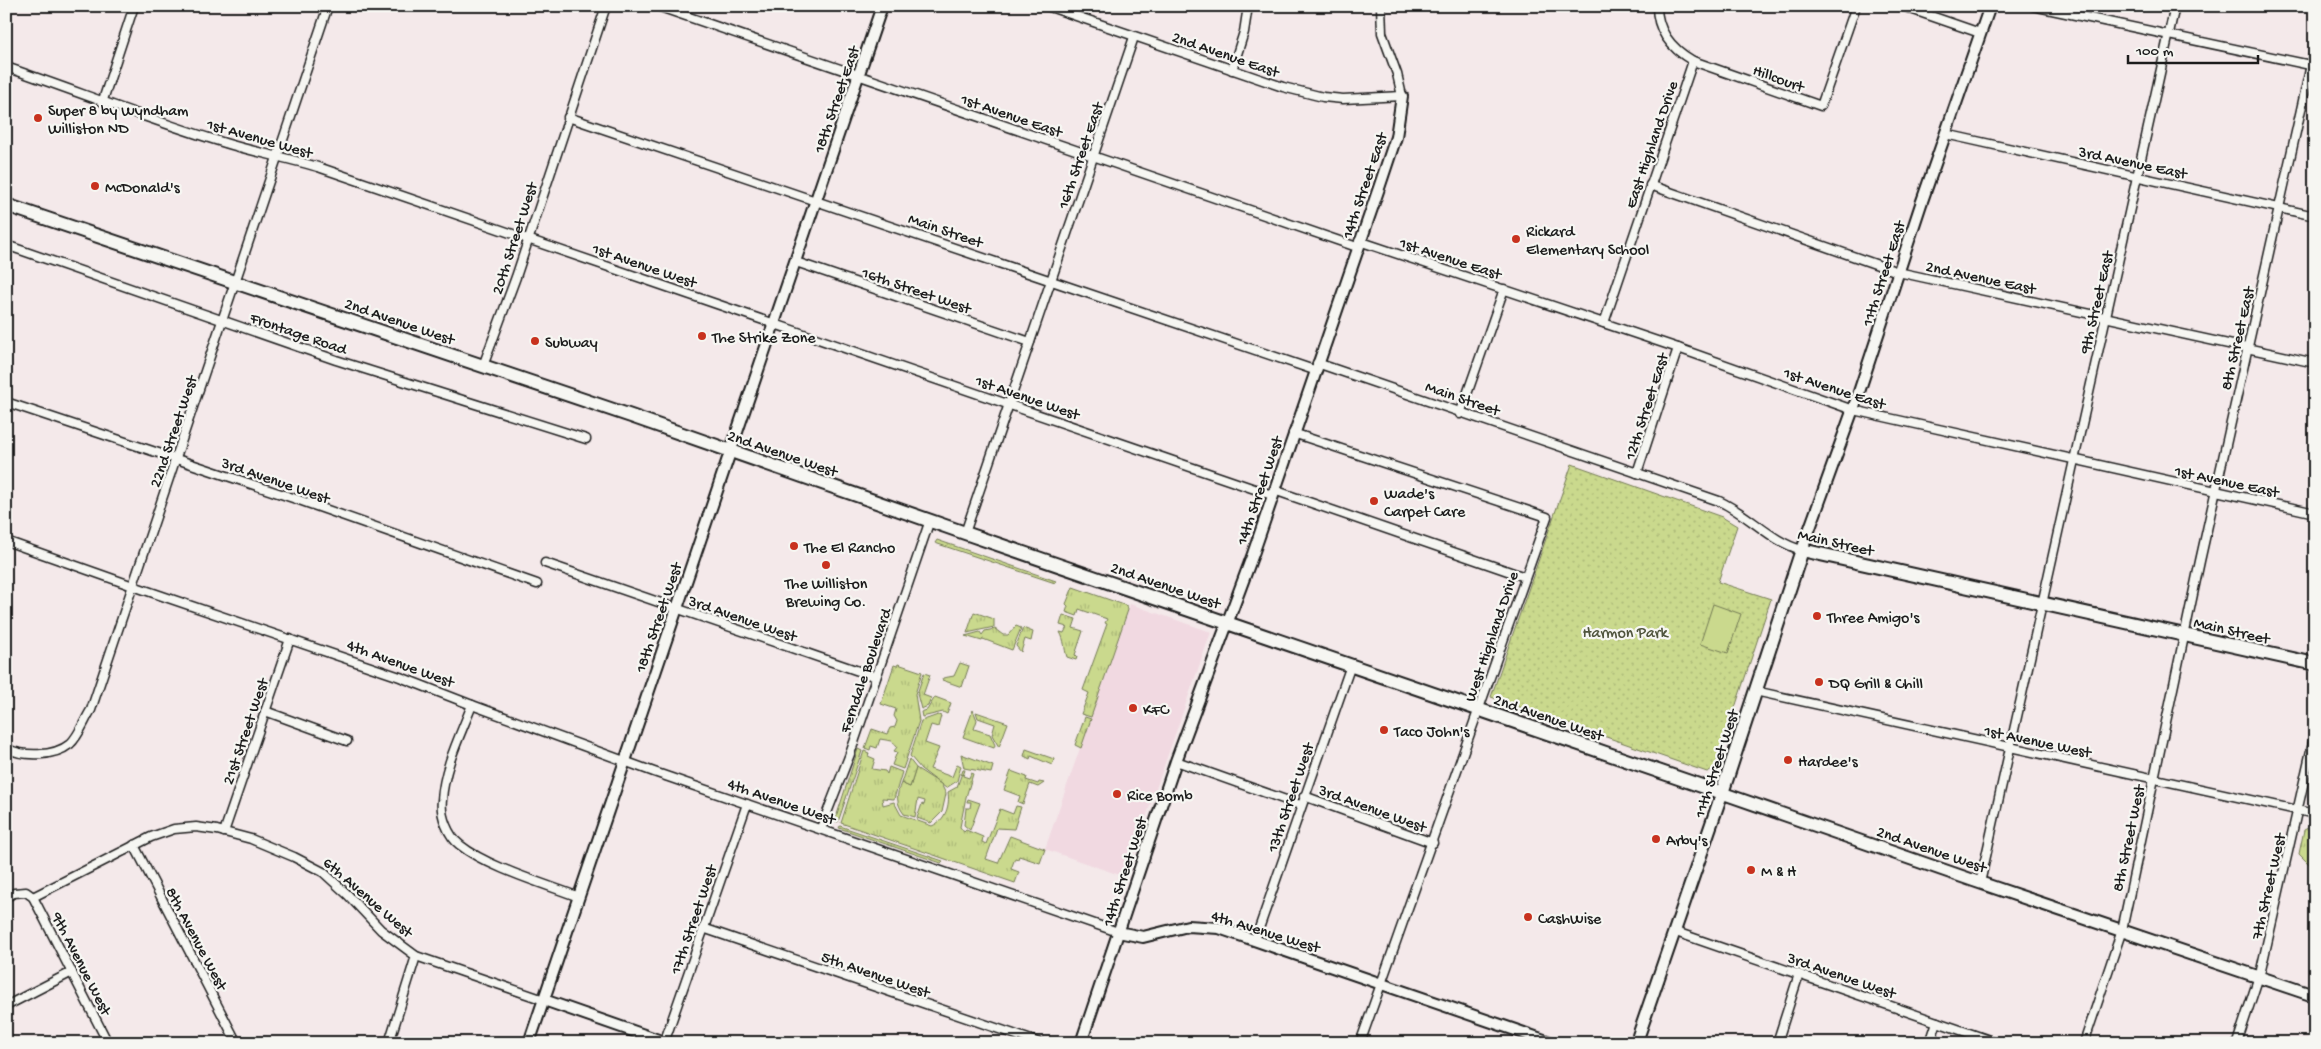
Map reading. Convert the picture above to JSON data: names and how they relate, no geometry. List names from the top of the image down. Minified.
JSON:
{"streets":{"main road":["Main Street","2nd Avenue West","11th Street West"],"street":["2nd Avenue East","Hillcourt","18th Street East","1st Avenue East","1st Avenue West","East Highland Drive","16th Street East","3rd Avenue East","14th Street East","20th Street West","11th Street East","16th Street West","9th Street East","Frontage Road","8th Street East","12th Street East","22nd Street West","3rd Avenue West","14th Street West","18th Street West","West Highland Drive","4th Avenue West","Ferndale Boulevard","21st Street West","13th Street West","8th Street West","7th Street West","6th Avenue West","17th Street West","8th Avenue West","9th Avenue West","5th Avenue West"]},"crossings":[["2nd Avenue East","East Highland Drive"],["2nd Avenue East","16th Street East"],["2nd Avenue East","14th Street East"],["2nd Avenue East","11th Street East"],["2nd Avenue East","9th Street East"],["2nd Avenue East","8th Street East"],["Hillcourt","East Highland Drive"],["18th Street East","1st Avenue East"],["18th Street East","Main Street"],["18th Street East","18th Street West"],["1st Avenue East","East Highland Drive"],["1st Avenue East","16th Street East"],["1st Avenue East","14th Street East"],["1st Avenue East","11th Street East"],["1st Avenue East","9th Street East"],["1st Avenue East","8th Street East"],["1st Avenue East","12th Street East"],["1st Avenue West","20th Street West"],["1st Avenue West","9th Street East"],["1st Avenue West","22nd Street West"],["1st Avenue West","14th Street West"],["1st Avenue West","18th Street West"],["1st Avenue West","West Highland Drive"],["1st Avenue West","11th Street West"],["1st Avenue West","8th Street West"],["1st Avenue West","7th Street West"],["16th Street East","Main Street"],["3rd Avenue East","11th Street East"],["3rd Avenue East","9th Street East"],["3rd Avenue East","8th Street East"],["14th Street East","Main Street"],["14th Street East","14th Street West"],["Main Street","20th Street West"],["Main Street","11th Street East"],["Main Street","9th Street East"],["Main Street","8th Street East"],["Main Street","12th Street East"],["Main Street","14th Street West"],["Main Street","18th Street West"],["Main Street","11th Street West"],["Main Street","8th Street West"],["20th Street West","2nd Avenue West"],["11th Street East","11th Street West"],["16th Street West","18th Street West"],["9th Street East","2nd Avenue West"],["2nd Avenue West","22nd Street West"],["2nd Avenue West","14th Street West"],["2nd Avenue West","18th Street West"],["2nd Avenue West","West Highland Drive"],["2nd Avenue West","Ferndale Boulevard"],["2nd Avenue West","11th Street West"],["2nd Avenue West","13th Street West"],["2nd Avenue West","8th Street West"],["2nd Avenue West","7th Street West"],["Frontage Road","22nd Street West"],["8th Street East","8th Street West"],["22nd Street West","3rd Avenue West"],["22nd Street West","4th Avenue West"],["3rd Avenue West","14th Street West"],["3rd Avenue West","18th Street West"],["3rd Avenue West","West Highland Drive"],["3rd Avenue West","Ferndale Boulevard"],["3rd Avenue West","11th Street West"],["3rd Avenue West","13th Street West"],["14th Street West","West Highland Drive"],["14th Street West","4th Avenue West"],["18th Street West","4th Avenue West"],["18th Street West","6th Avenue West"],["West Highland Drive","4th Avenue West"],["4th Avenue West","Ferndale Boulevard"],["4th Avenue West","21st Street West"],["4th Avenue West","13th Street West"],["4th Avenue West","17th Street West"],["21st Street West","6th Avenue West"],["6th Avenue West","17th Street West"],["6th Avenue West","8th Avenue West"],["6th Avenue West","9th Avenue West"],["17th Street West","5th Avenue West"]],"parks":["Harmon Park"],"places":["Super 8 by Wyndham Williston ND","McDonald's","Rickard Elementary School","The Strike Zone","Subway","Wade's Carpet Care","The El Rancho","The Williston Brewing Co.","Three Amigo's","DQ Grill & Chill","KFC","Taco John's","Hardee's","Rice Bomb","Arby's","M & H","CashWise"],"scale_bar":"100 m"}
